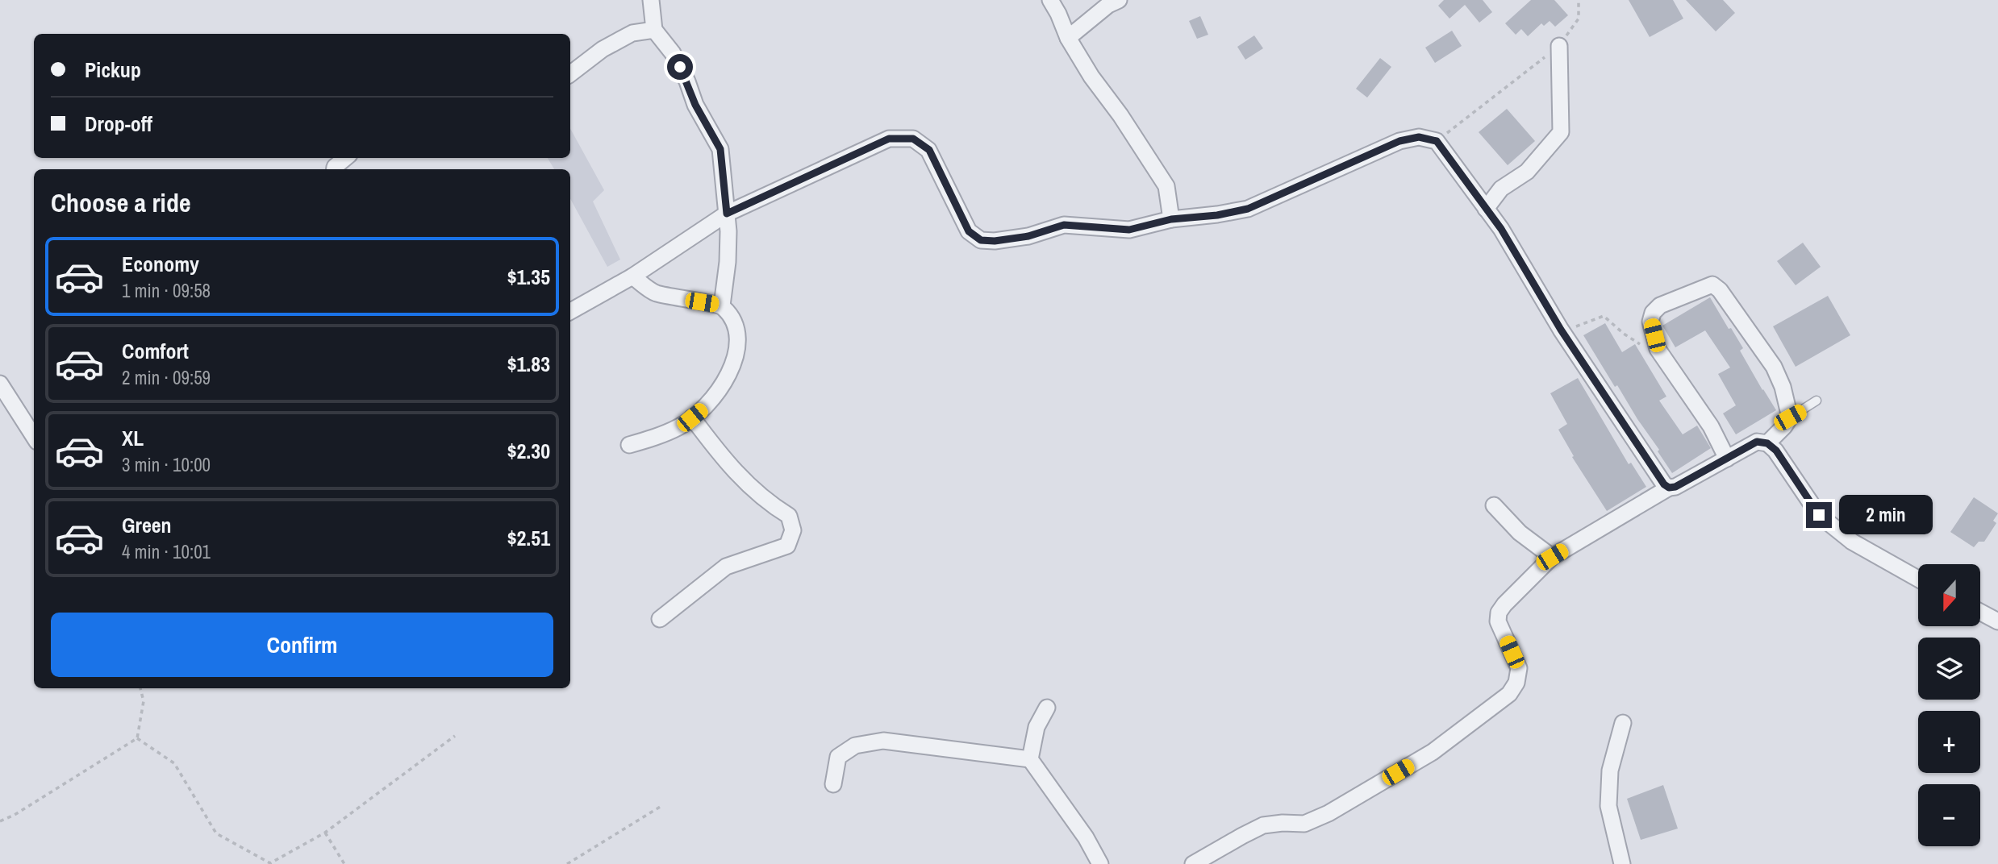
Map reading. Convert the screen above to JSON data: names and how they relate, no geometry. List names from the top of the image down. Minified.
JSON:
{"north":"bottom","page":{"banner":["Pickup","Drop-off"],"heading":"Choose a ride","list":[{"name":"Economy","note":"1 min · 09:58","value":"$1.35"},{"name":"Comfort","note":"2 min · 09:59","value":"$1.83"},{"name":"XL","note":"3 min · 10:00","value":"$2.30"},{"name":"Green","note":"4 min · 10:01","value":"$2.51"}],"bubble":"2 min","map_buttons":["+","−"],"buttons":"Confirm"}}
